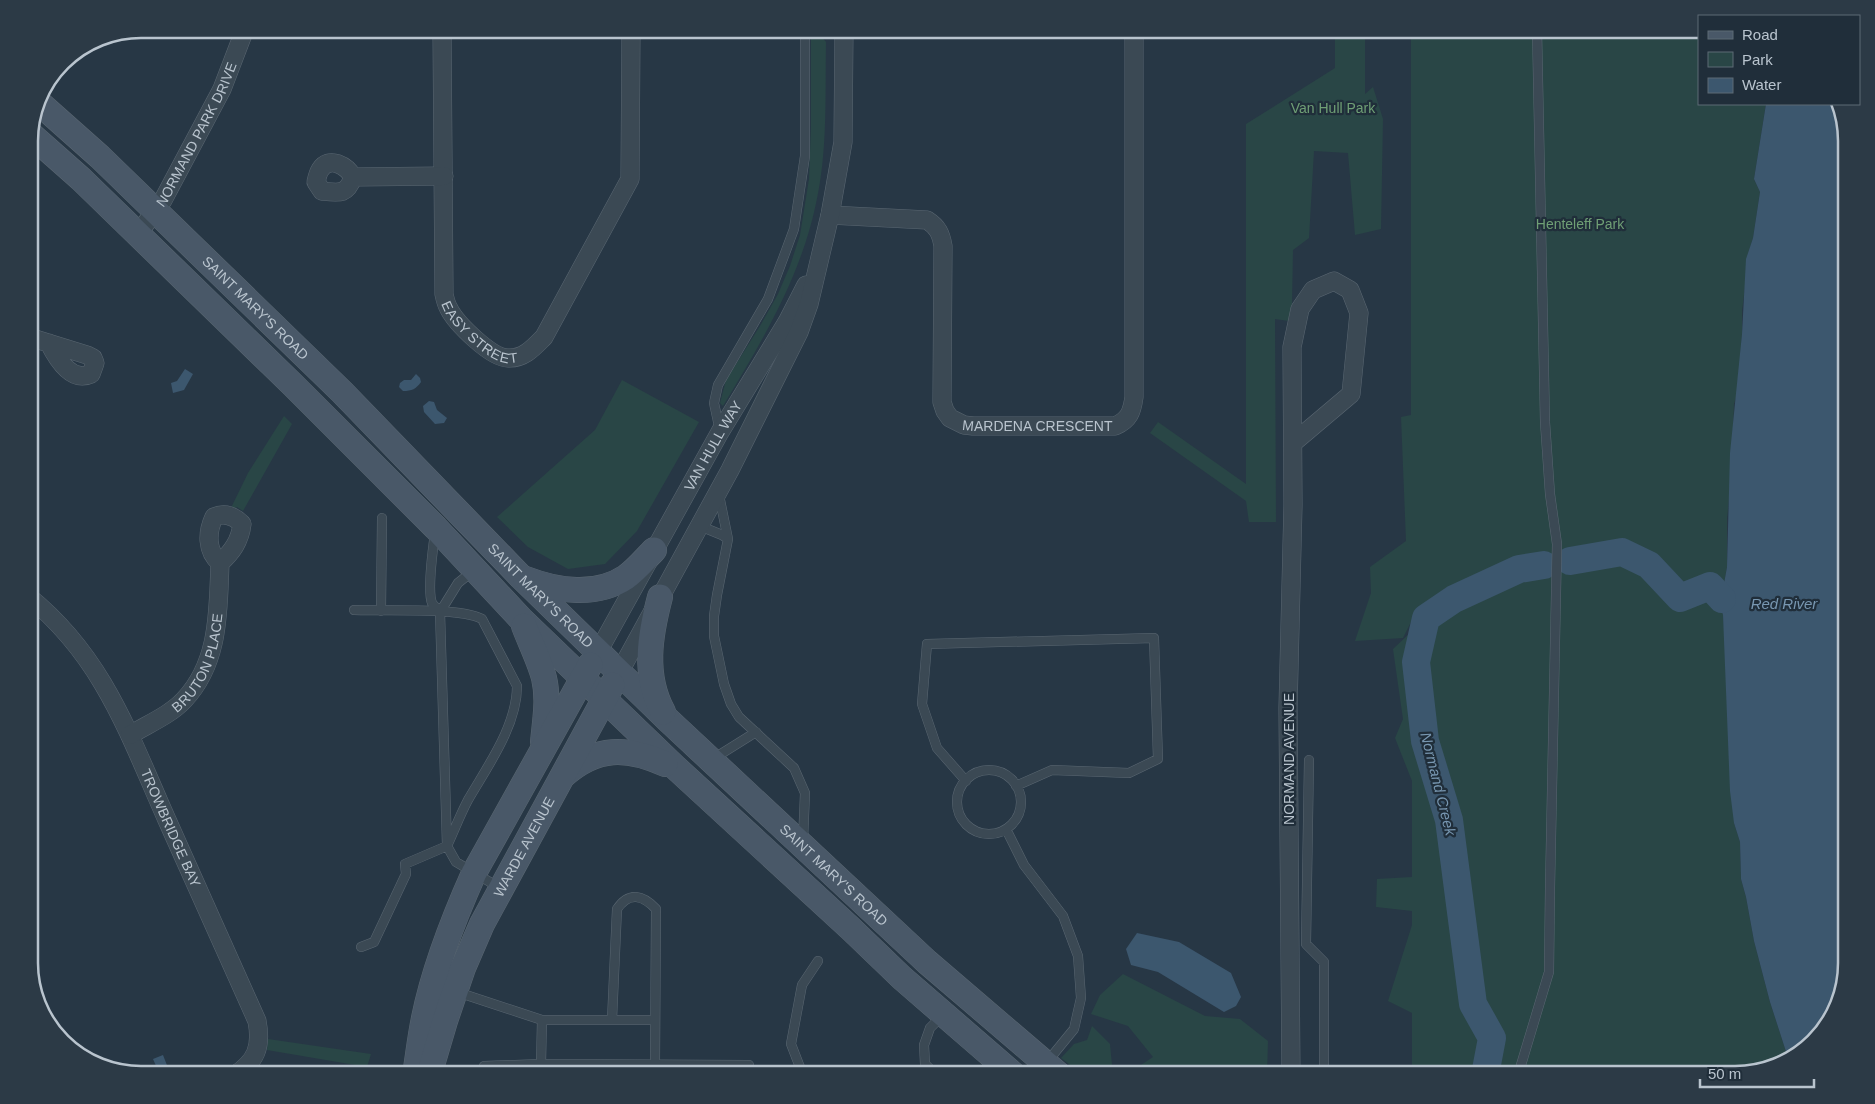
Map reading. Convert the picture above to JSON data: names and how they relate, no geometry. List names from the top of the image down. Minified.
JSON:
{"streets":{"main road":["SAINT MARY'S ROAD","WARDE AVENUE"],"street":["NORMAND PARK DRIVE","EASY STREET","MARDENA CRESCENT","VAN HULL WAY","BRUTON PLACE","NORMAND AVENUE","TROWBRIDGE BAY"]},"crossings":[["NORMAND PARK DRIVE","SAINT MARY'S ROAD"],["SAINT MARY'S ROAD","VAN HULL WAY"],["SAINT MARY'S ROAD","WARDE AVENUE"],["MARDENA CRESCENT","VAN HULL WAY"],["VAN HULL WAY","WARDE AVENUE"],["BRUTON PLACE","TROWBRIDGE BAY"]],"water":["Red River","Normand Creek"],"parks":["Van Hull Park","Henteleff Park"],"legend":["Road","Park","Water"],"scale_bar":"50 m"}
